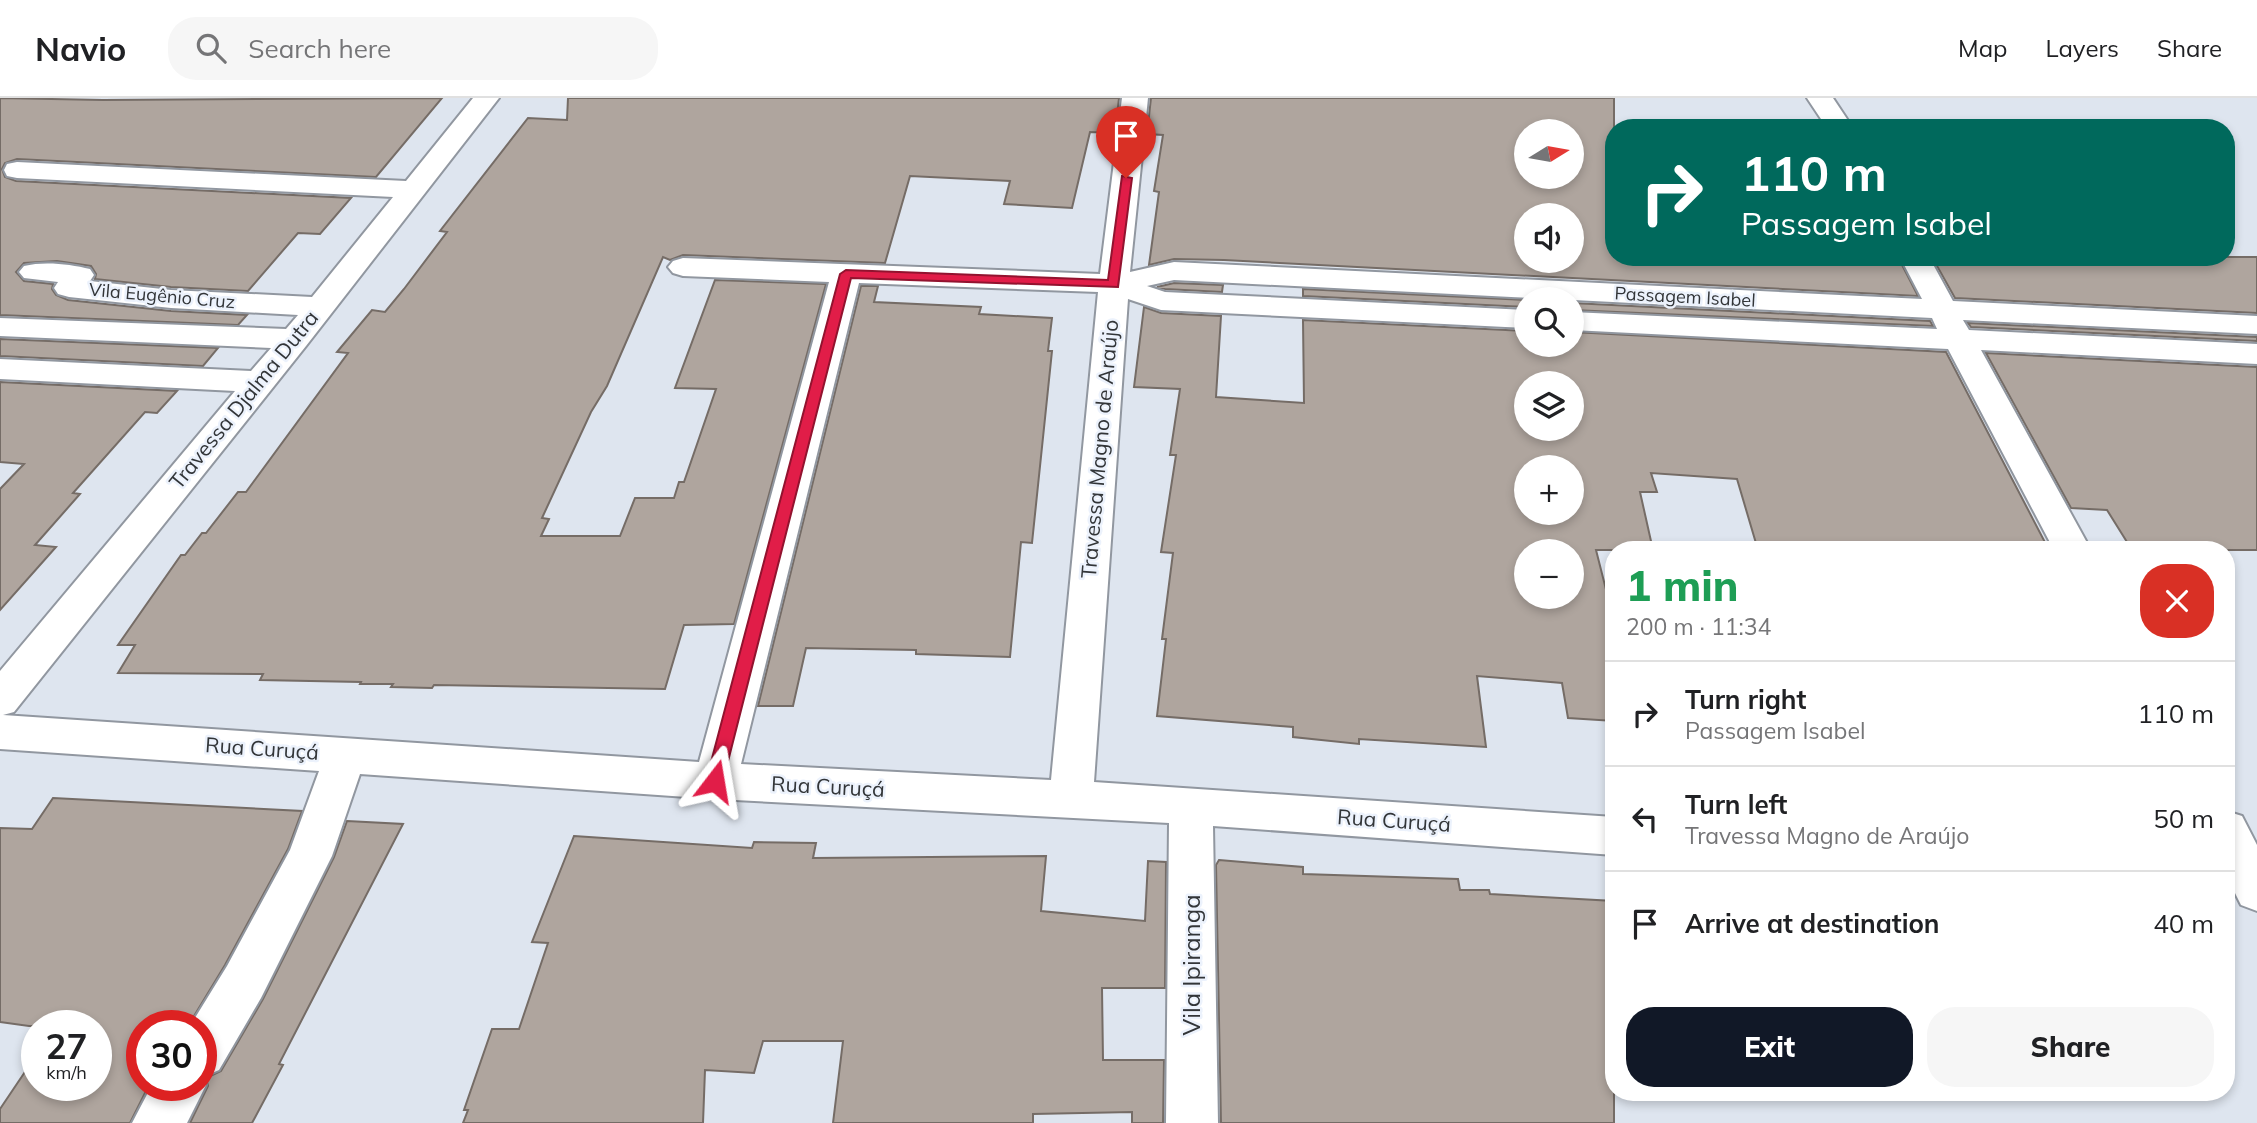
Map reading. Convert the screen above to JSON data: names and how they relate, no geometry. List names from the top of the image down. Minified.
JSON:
{"streets":{"street":["Vila Eugênio Cruz","Passagem Isabel","Travessa Djalma Dutra","Travessa Magno de Araújo","Rua Curuçá","Vila Ipiranga"]},"crossings":[["Vila Eugênio Cruz","Travessa Djalma Dutra"],["Passagem Isabel","Travessa Magno de Araújo"],["Travessa Magno de Araújo","Rua Curuçá"],["Rua Curuçá","Vila Ipiranga"]],"north":"right","page":{"header":"Navio","search":"Search here","nav":["Map","Layers","Share"],"map_buttons":["+","−"],"turn":["110 m","Passagem Isabel"],"heading":["1 min","200 m · 11:34"],"list":[{"name":"Turn right","note":"Passagem Isabel","value":"110 m"},{"name":"Turn left","note":"Travessa Magno de Araújo","value":"50 m"},{"name":"Arrive at destination","value":"40 m"}],"buttons":["Exit","Share"],"speed":"27 km/h","limit":"30"}}
